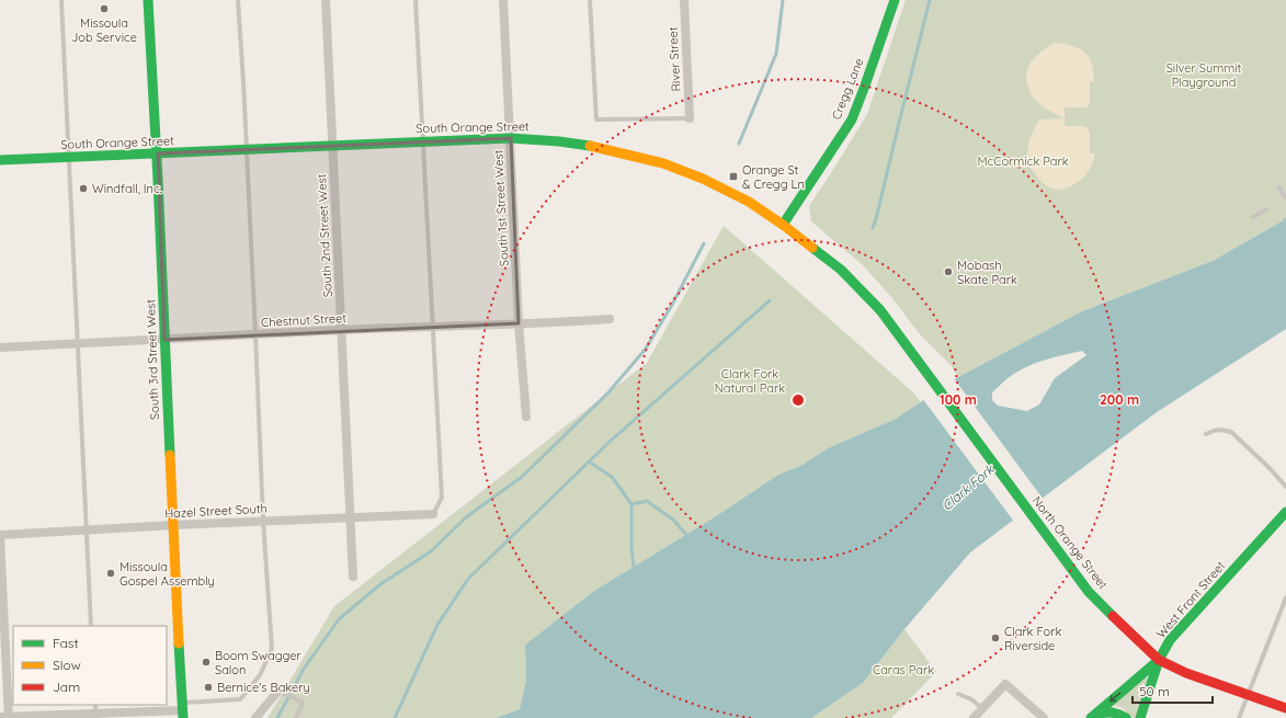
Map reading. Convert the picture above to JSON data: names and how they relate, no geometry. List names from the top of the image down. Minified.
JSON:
{"streets":{"main road":["Cregg Lane","South Orange Street","South 3rd Street West","North Orange Street","West Front Street"],"street":["River Street","South 1st Street West","South 2nd Street West","Chestnut Street","Hazel Street South"]},"crossings":[["Cregg Lane","South Orange Street"],["South Orange Street","South 1st Street West"],["South Orange Street","South 2nd Street West"],["South Orange Street","South 3rd Street West"],["South Orange Street","North Orange Street"],["South 1st Street West","Chestnut Street"],["South 2nd Street West","Chestnut Street"],["South 2nd Street West","Hazel Street South"],["Chestnut Street","South 3rd Street West"],["South 3rd Street West","Hazel Street South"],["North Orange Street","West Front Street"]],"water":["Clark Fork"],"parks":["Silver Summit Playground","McCormick Park","Clark Fork Natural Park","Caras Park"],"places":{"other":["Missoula Job Service","Windfall, Inc.","Mobash Skate Park","Missoula Gospel Assembly","Clark Fork Riverside","Boom Swagger Salon","Bernice's Bakery"],"transit":["Orange St & Cregg Ln"]},"legend":["Fast","Slow","Jam"],"scale_bar":"50 m","rings":["100 m","200 m"]}
